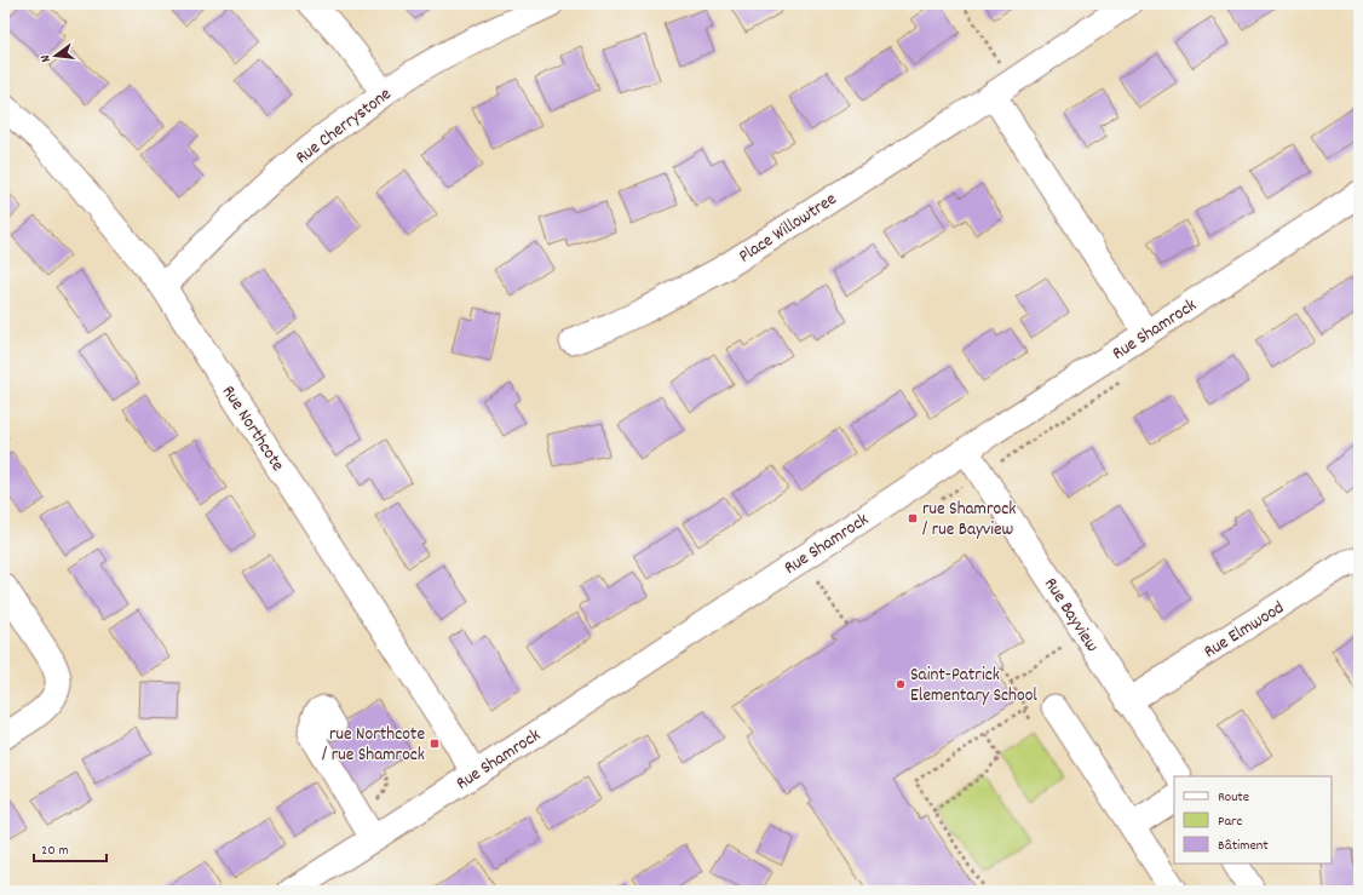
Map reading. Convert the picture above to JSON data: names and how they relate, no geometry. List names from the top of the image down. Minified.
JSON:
{"streets":{"street":["Rue Cherrystone","Place Willowtree","Rue Shamrock","Rue Northcote","Rue Bayview","Rue Elmwood"]},"crossings":[["Rue Cherrystone","Rue Northcote"],["Rue Shamrock","Rue Northcote"],["Rue Shamrock","Rue Bayview"],["Rue Bayview","Rue Elmwood"]],"places":{"transit":["rue Shamrock / rue Bayview","rue Northcote / rue Shamrock"],"other":["Saint-Patrick Elementary School"]},"legend":["Route","Parc","Bâtiment"],"scale_bar":"20 m","north":"left"}
